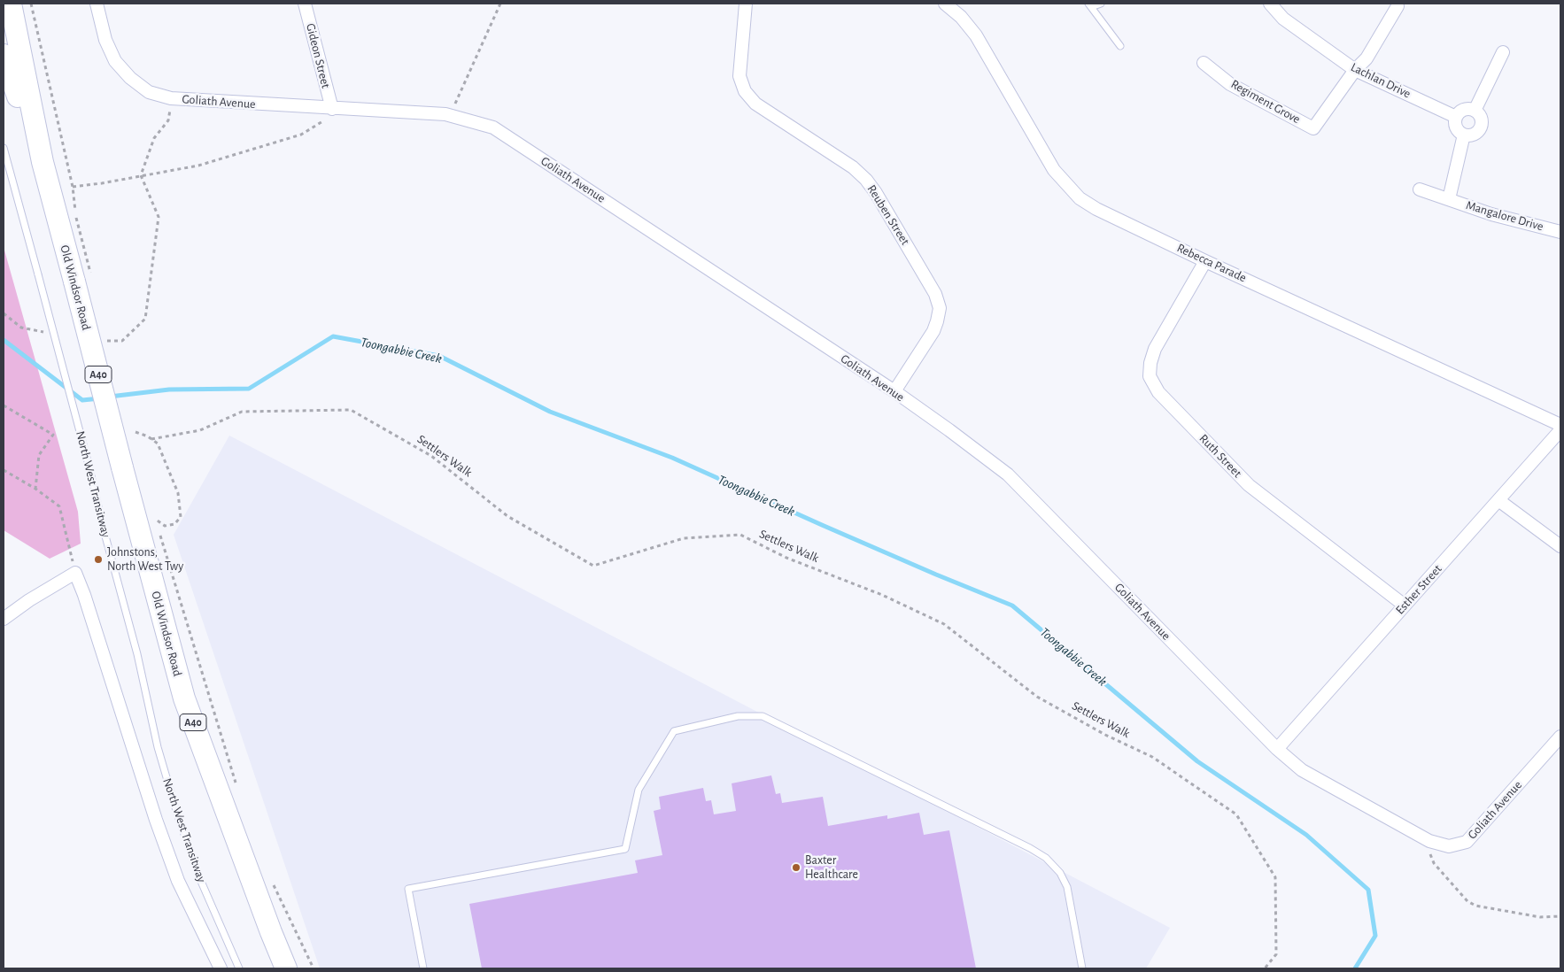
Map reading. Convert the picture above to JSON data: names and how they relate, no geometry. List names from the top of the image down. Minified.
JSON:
{"streets":{"highway":["Old Windsor Road","A40"],"street":["Gideon Street","Lachlan Drive","Goliath Avenue","Regiment Grove","Reuben Street","Mangalore Drive","Rebecca Parade","Ruth Street","Esther Street"],"lane":["North West Transitway"],"path":["Settlers Walk"]},"crossings":[["Gideon Street","Goliath Avenue"],["Lachlan Drive","Regiment Grove"],["Lachlan Drive","Mangalore Drive"],["Goliath Avenue","Reuben Street"],["Goliath Avenue","Esther Street"],["Rebecca Parade","Ruth Street"],["Ruth Street","Esther Street"]],"water":["Toongabbie Creek"],"places":["Johnstons, North West Twy","Baxter Healthcare"]}
